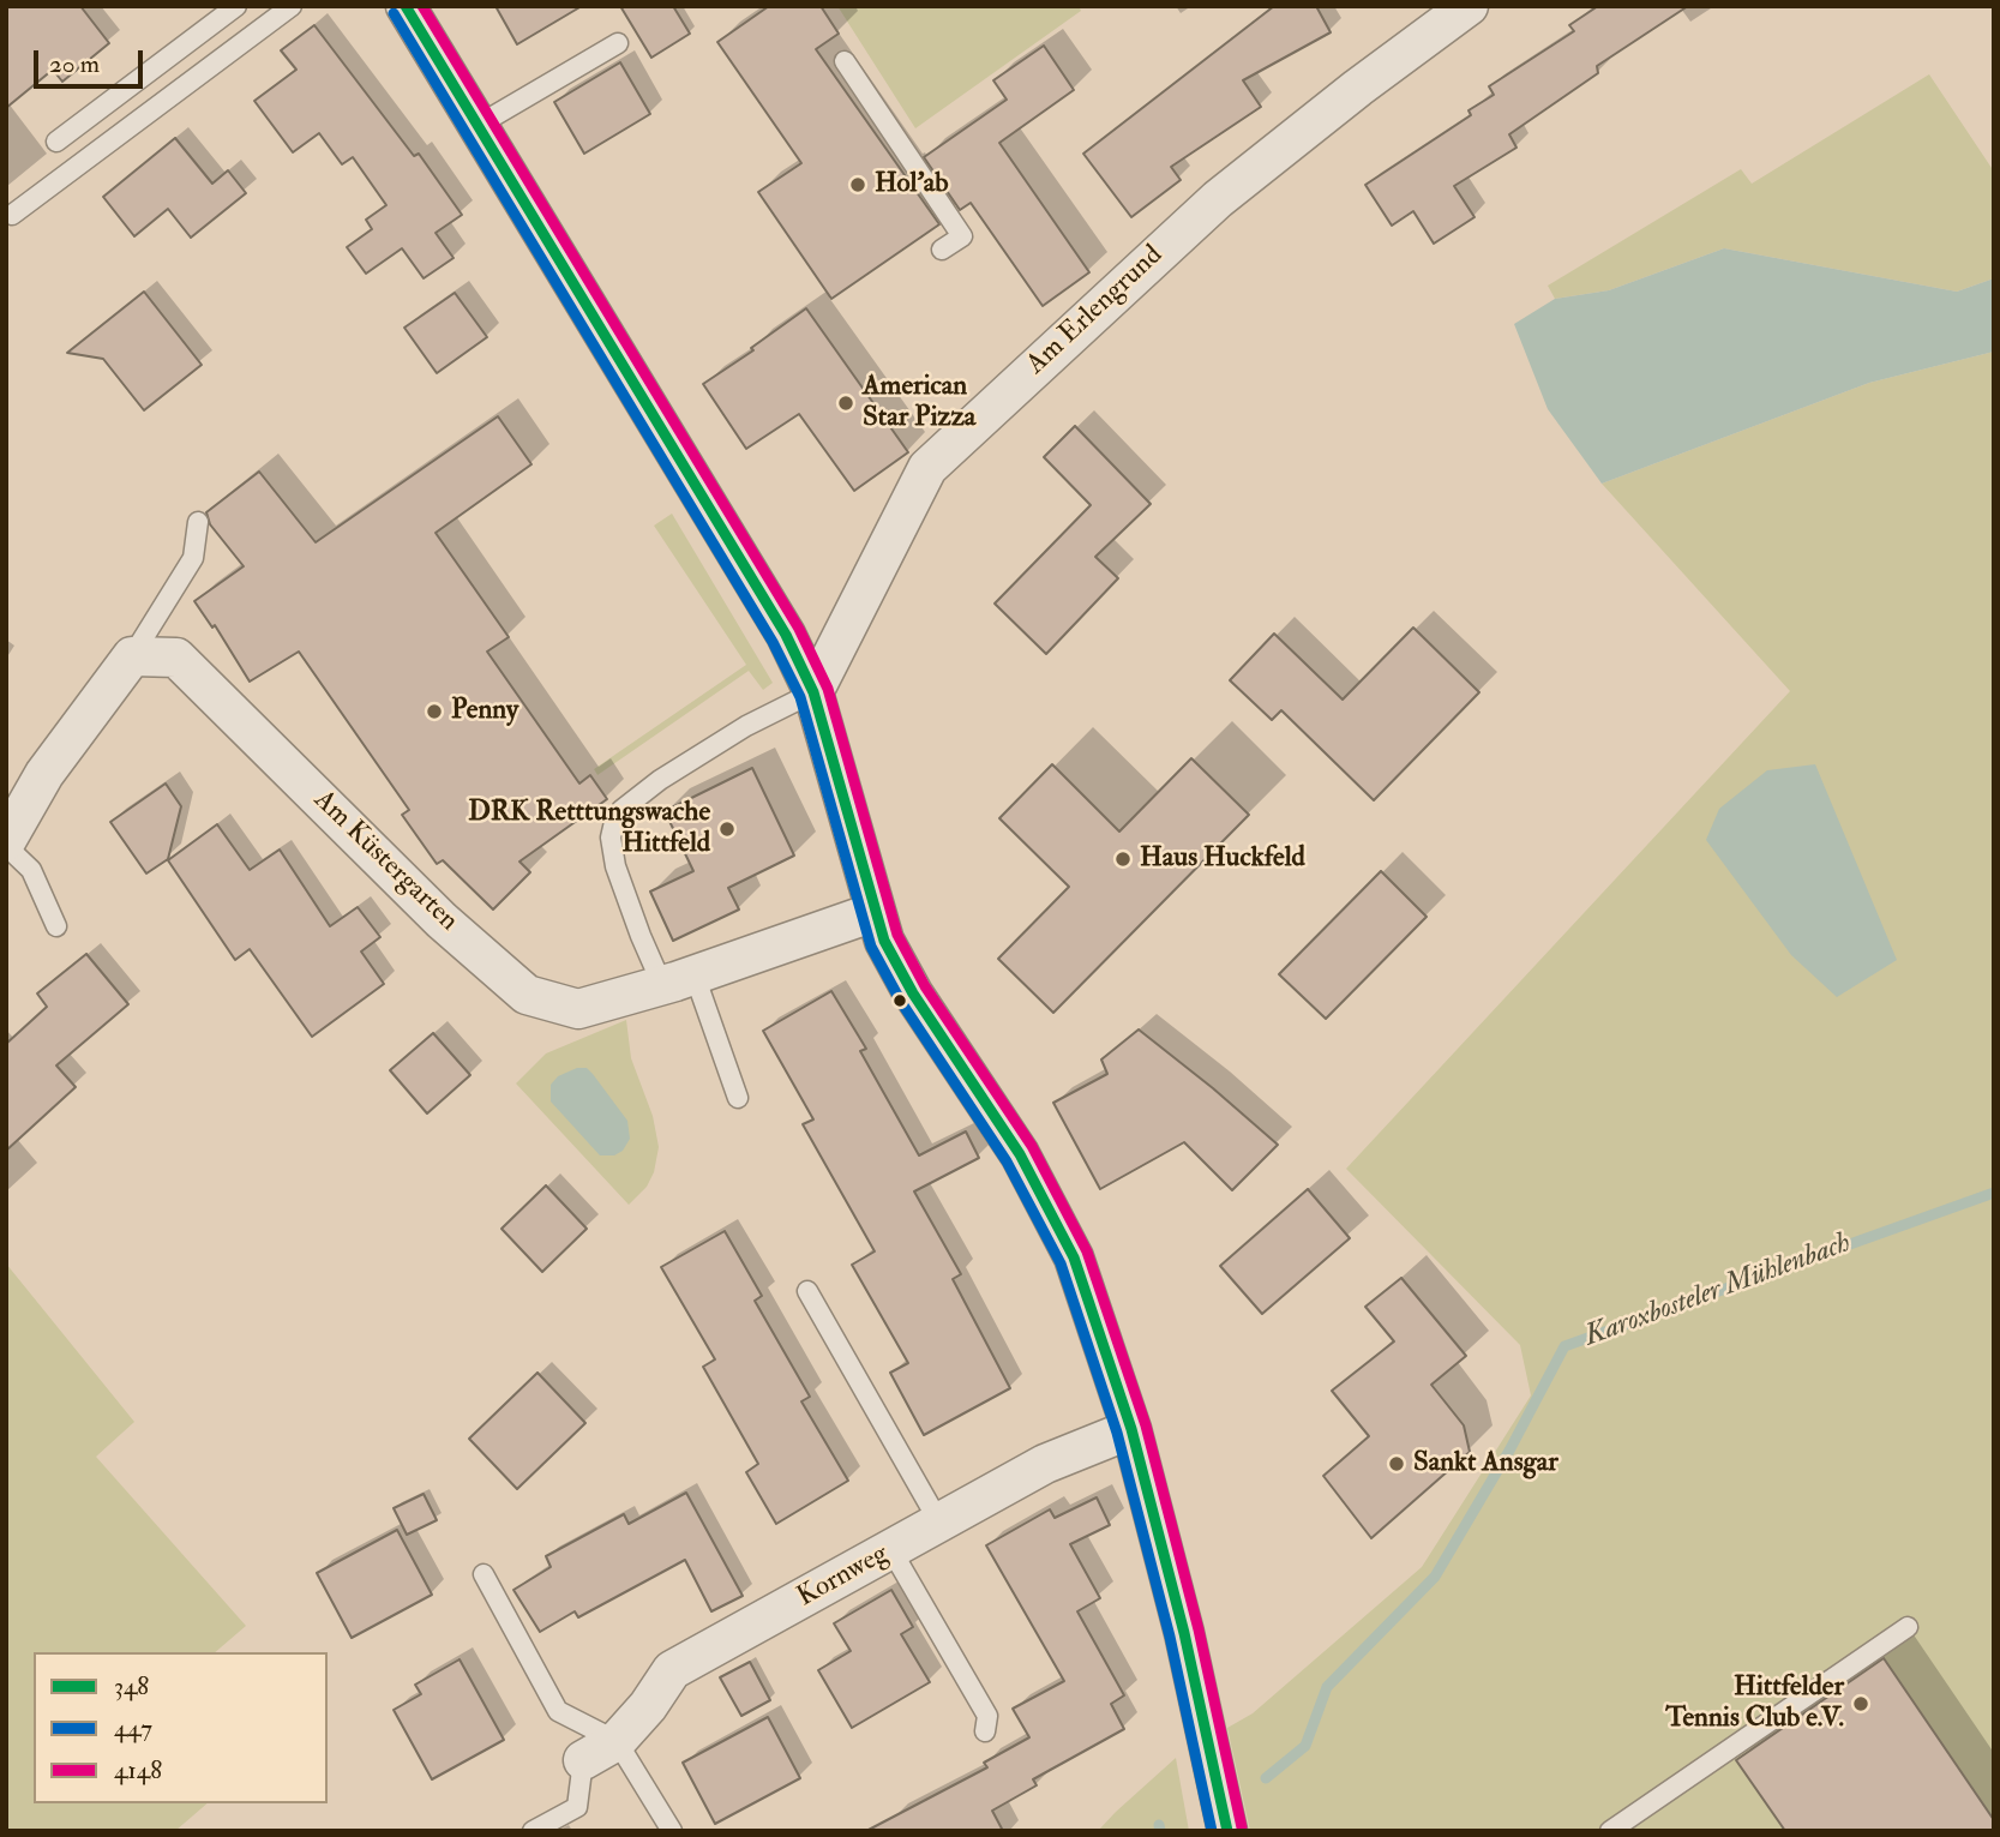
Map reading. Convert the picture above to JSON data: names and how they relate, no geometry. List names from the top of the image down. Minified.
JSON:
{"streets":{"street":["Am Erlengrund","Am Küstergarten","Kornweg"]},"water":["Karoxbosteler Mühlenbach"],"places":["Hol'ab","American Star Pizza","Penny","DRK Retttungswache Hittfeld","Haus Huckfeld","Sankt Ansgar","Hittfelder Tennis Club e.V."],"lines":["transit line 348","transit line 4148","transit line 447"],"legend":["348","447","4148"],"scale_bar":"20 m"}
